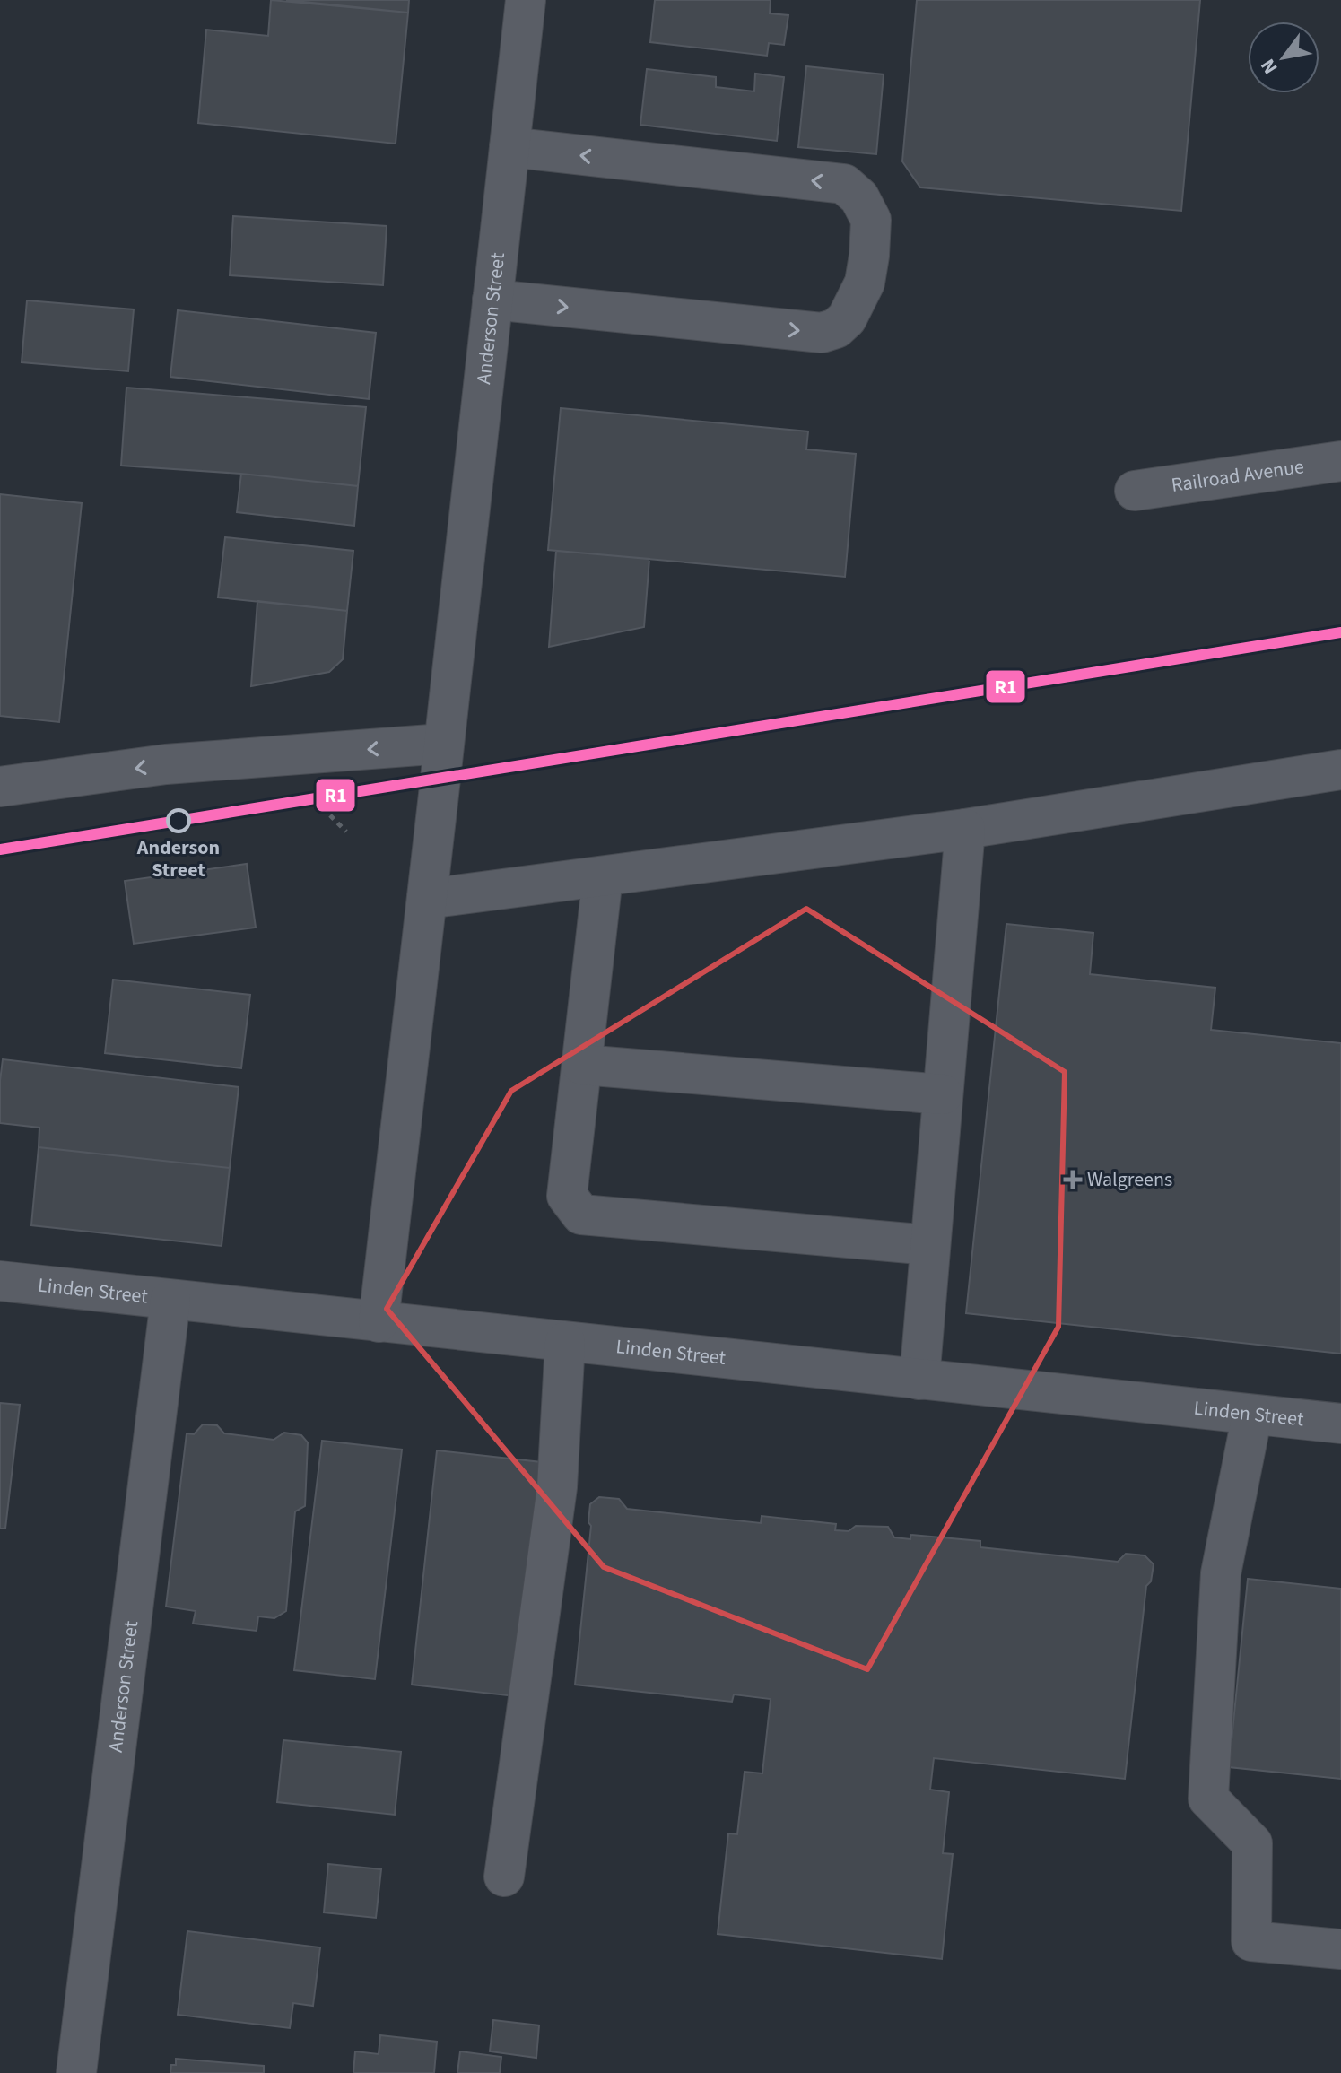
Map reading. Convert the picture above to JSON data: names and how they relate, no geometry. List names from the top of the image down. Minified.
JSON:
{"streets":{"street":["Anderson Street","Railroad Avenue","Linden Street"]},"crossings":[["Anderson Street","Linden Street"]],"places":{"other":["Anderson Street"],"health":["Walgreens"]},"lines":["transit line R1"],"north":"bottom left"}
